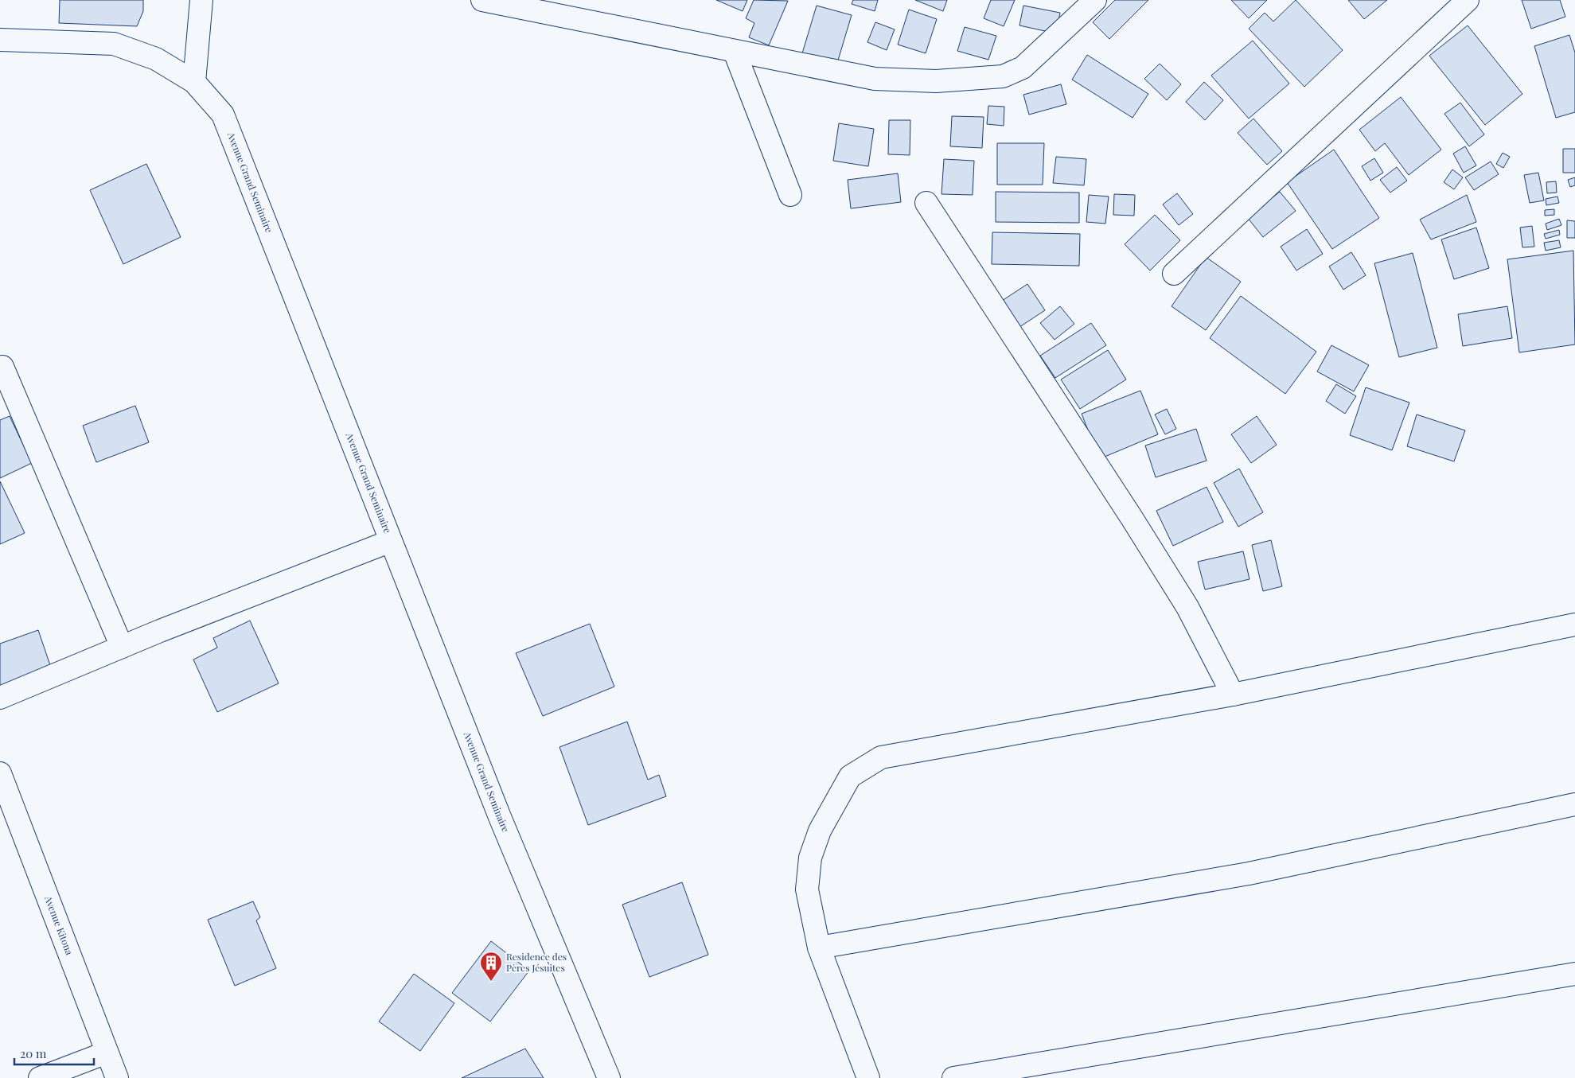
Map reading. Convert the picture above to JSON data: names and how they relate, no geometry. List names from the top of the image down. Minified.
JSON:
{"streets":{"street":["Avenue Grand Seminaire","Avenue Kitona"]},"places":{"building":["Residence des Pères Jésuites"]},"scale_bar":"20 m"}
